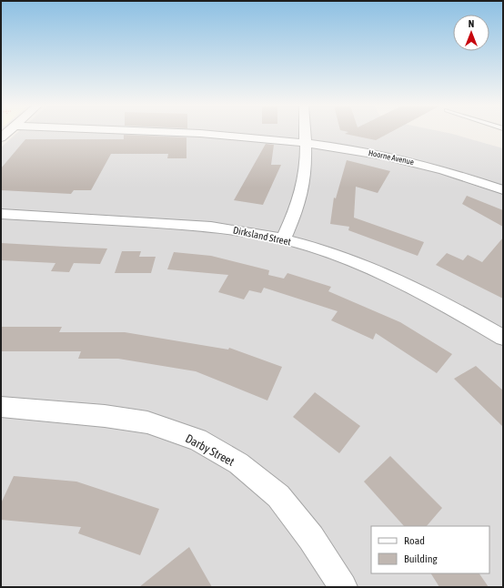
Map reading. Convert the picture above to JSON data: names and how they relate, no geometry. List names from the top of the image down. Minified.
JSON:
{"streets":{"street":["Hoorne Avenue","Dirksland Street","Darby Street"]},"legend":["Road","Building"],"north":"top"}
